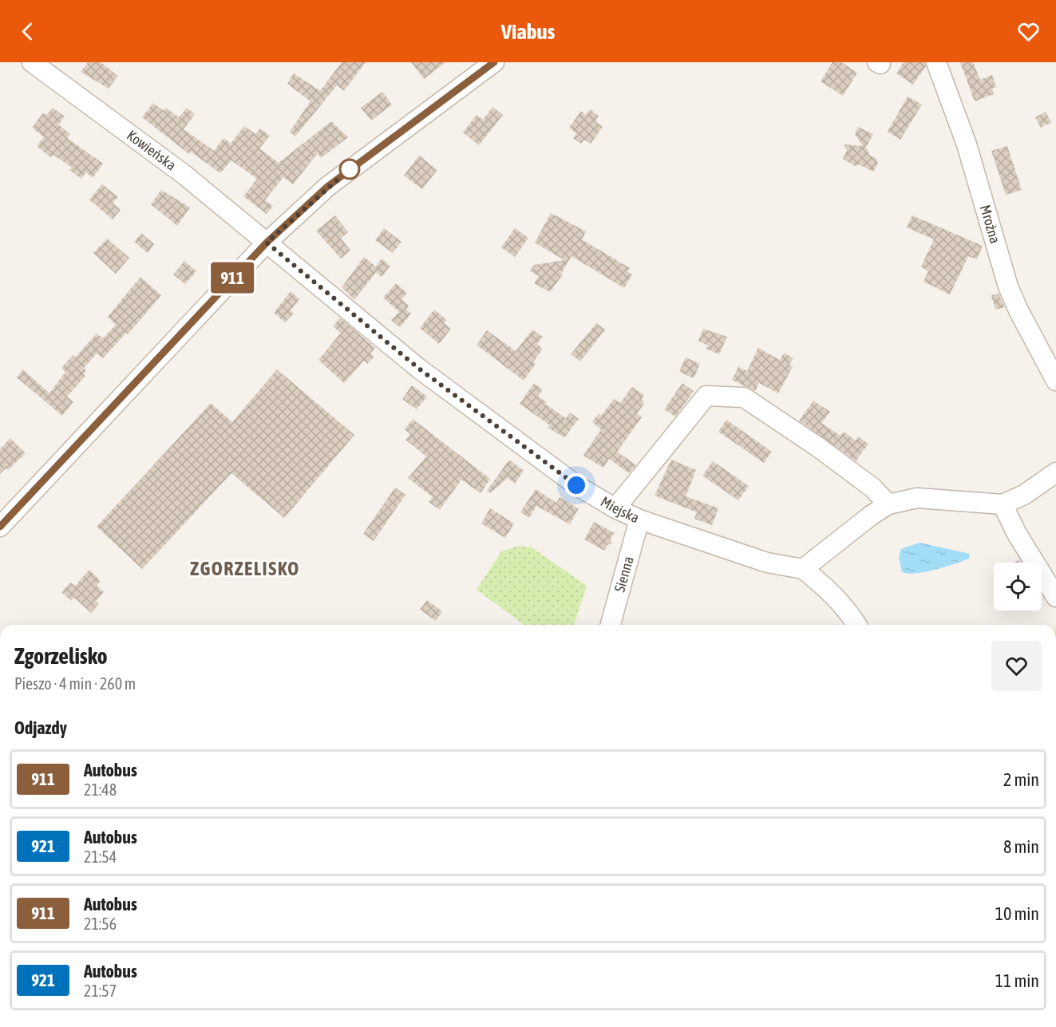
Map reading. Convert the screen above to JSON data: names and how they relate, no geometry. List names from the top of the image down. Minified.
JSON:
{"streets":{"street":["Kowieńska","Mroźna","Miejska","Sienna"]},"crossings":[["Kowieńska","Miejska"],["Miejska","Sienna"]],"districts":["ZGORZELISKO"],"lines":["bus line 911"],"page":{"header":"Viabus","on_map":"911","heading":[["Zgorzelisko","Pieszo · 4 min · 260 m"],"Odjazdy"],"list":[{"mark":"911","name":"Autobus","note":"21:48","value":"2 min"},{"mark":"921","name":"Autobus","note":"21:54","value":"8 min"},{"mark":"911","name":"Autobus","note":"21:56","value":"10 min"},{"mark":"921","name":"Autobus","note":"21:57","value":"11 min"}]}}
